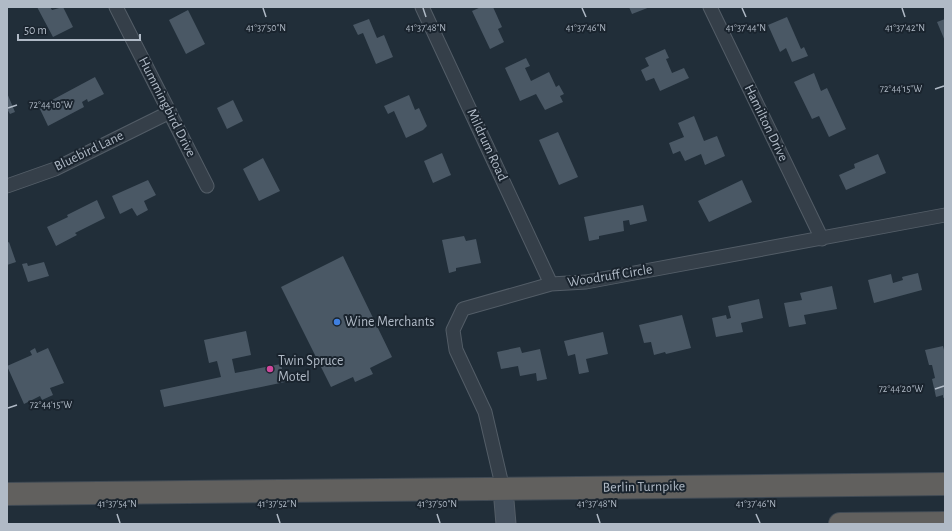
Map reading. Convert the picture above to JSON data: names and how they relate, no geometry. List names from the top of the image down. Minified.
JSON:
{"streets":{"highway":["Berlin Turnpike"],"street":["Hummingbird Drive","Hamilton Drive","Mildrum Road","Bluebird Lane","Woodruff Circle"]},"crossings":[["Hummingbird Drive","Bluebird Lane"],["Hamilton Drive","Woodruff Circle"],["Mildrum Road","Woodruff Circle"],["Woodruff Circle","Berlin Turnpike"]],"places":["Wine Merchants","Twin Spruce Motel"],"scale_bar":"50 m","coordinates":["41°37'42\"N","41°37'50\"N","41°37'48\"N","41°37'46\"N","41°37'44\"N","72°44'15\"W","72°44'10\"W","72°44'20\"W","41°37'54\"N","41°37'52\"N"]}
